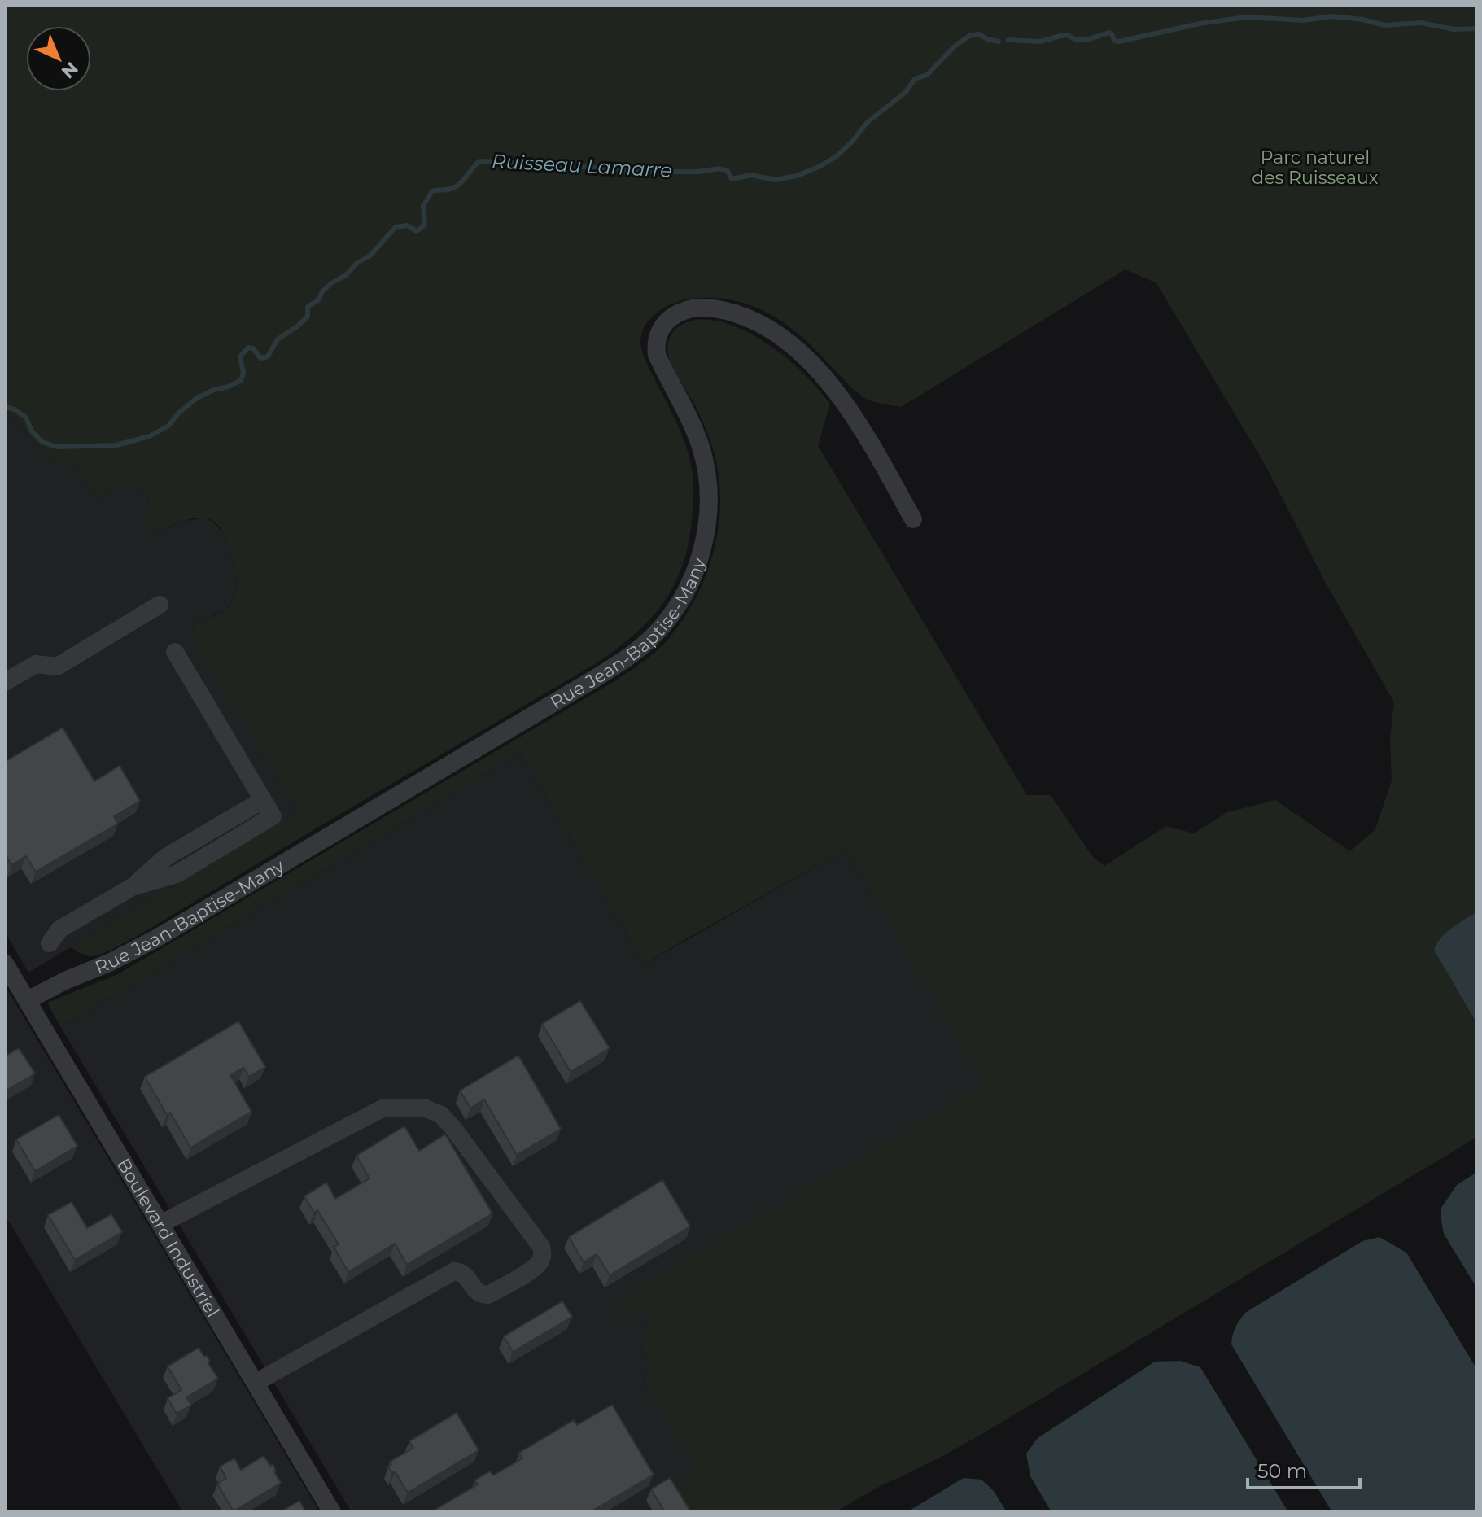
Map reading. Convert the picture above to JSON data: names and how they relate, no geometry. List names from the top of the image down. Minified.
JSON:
{"streets":{"street":["Rue Jean-Baptise-Many","Boulevard Industriel"]},"crossings":[["Rue Jean-Baptise-Many","Boulevard Industriel"]],"water":["Ruisseau Lamarre"],"parks":["Parc naturel des Ruisseaux"],"scale_bar":"50 m","north":"bottom right"}
